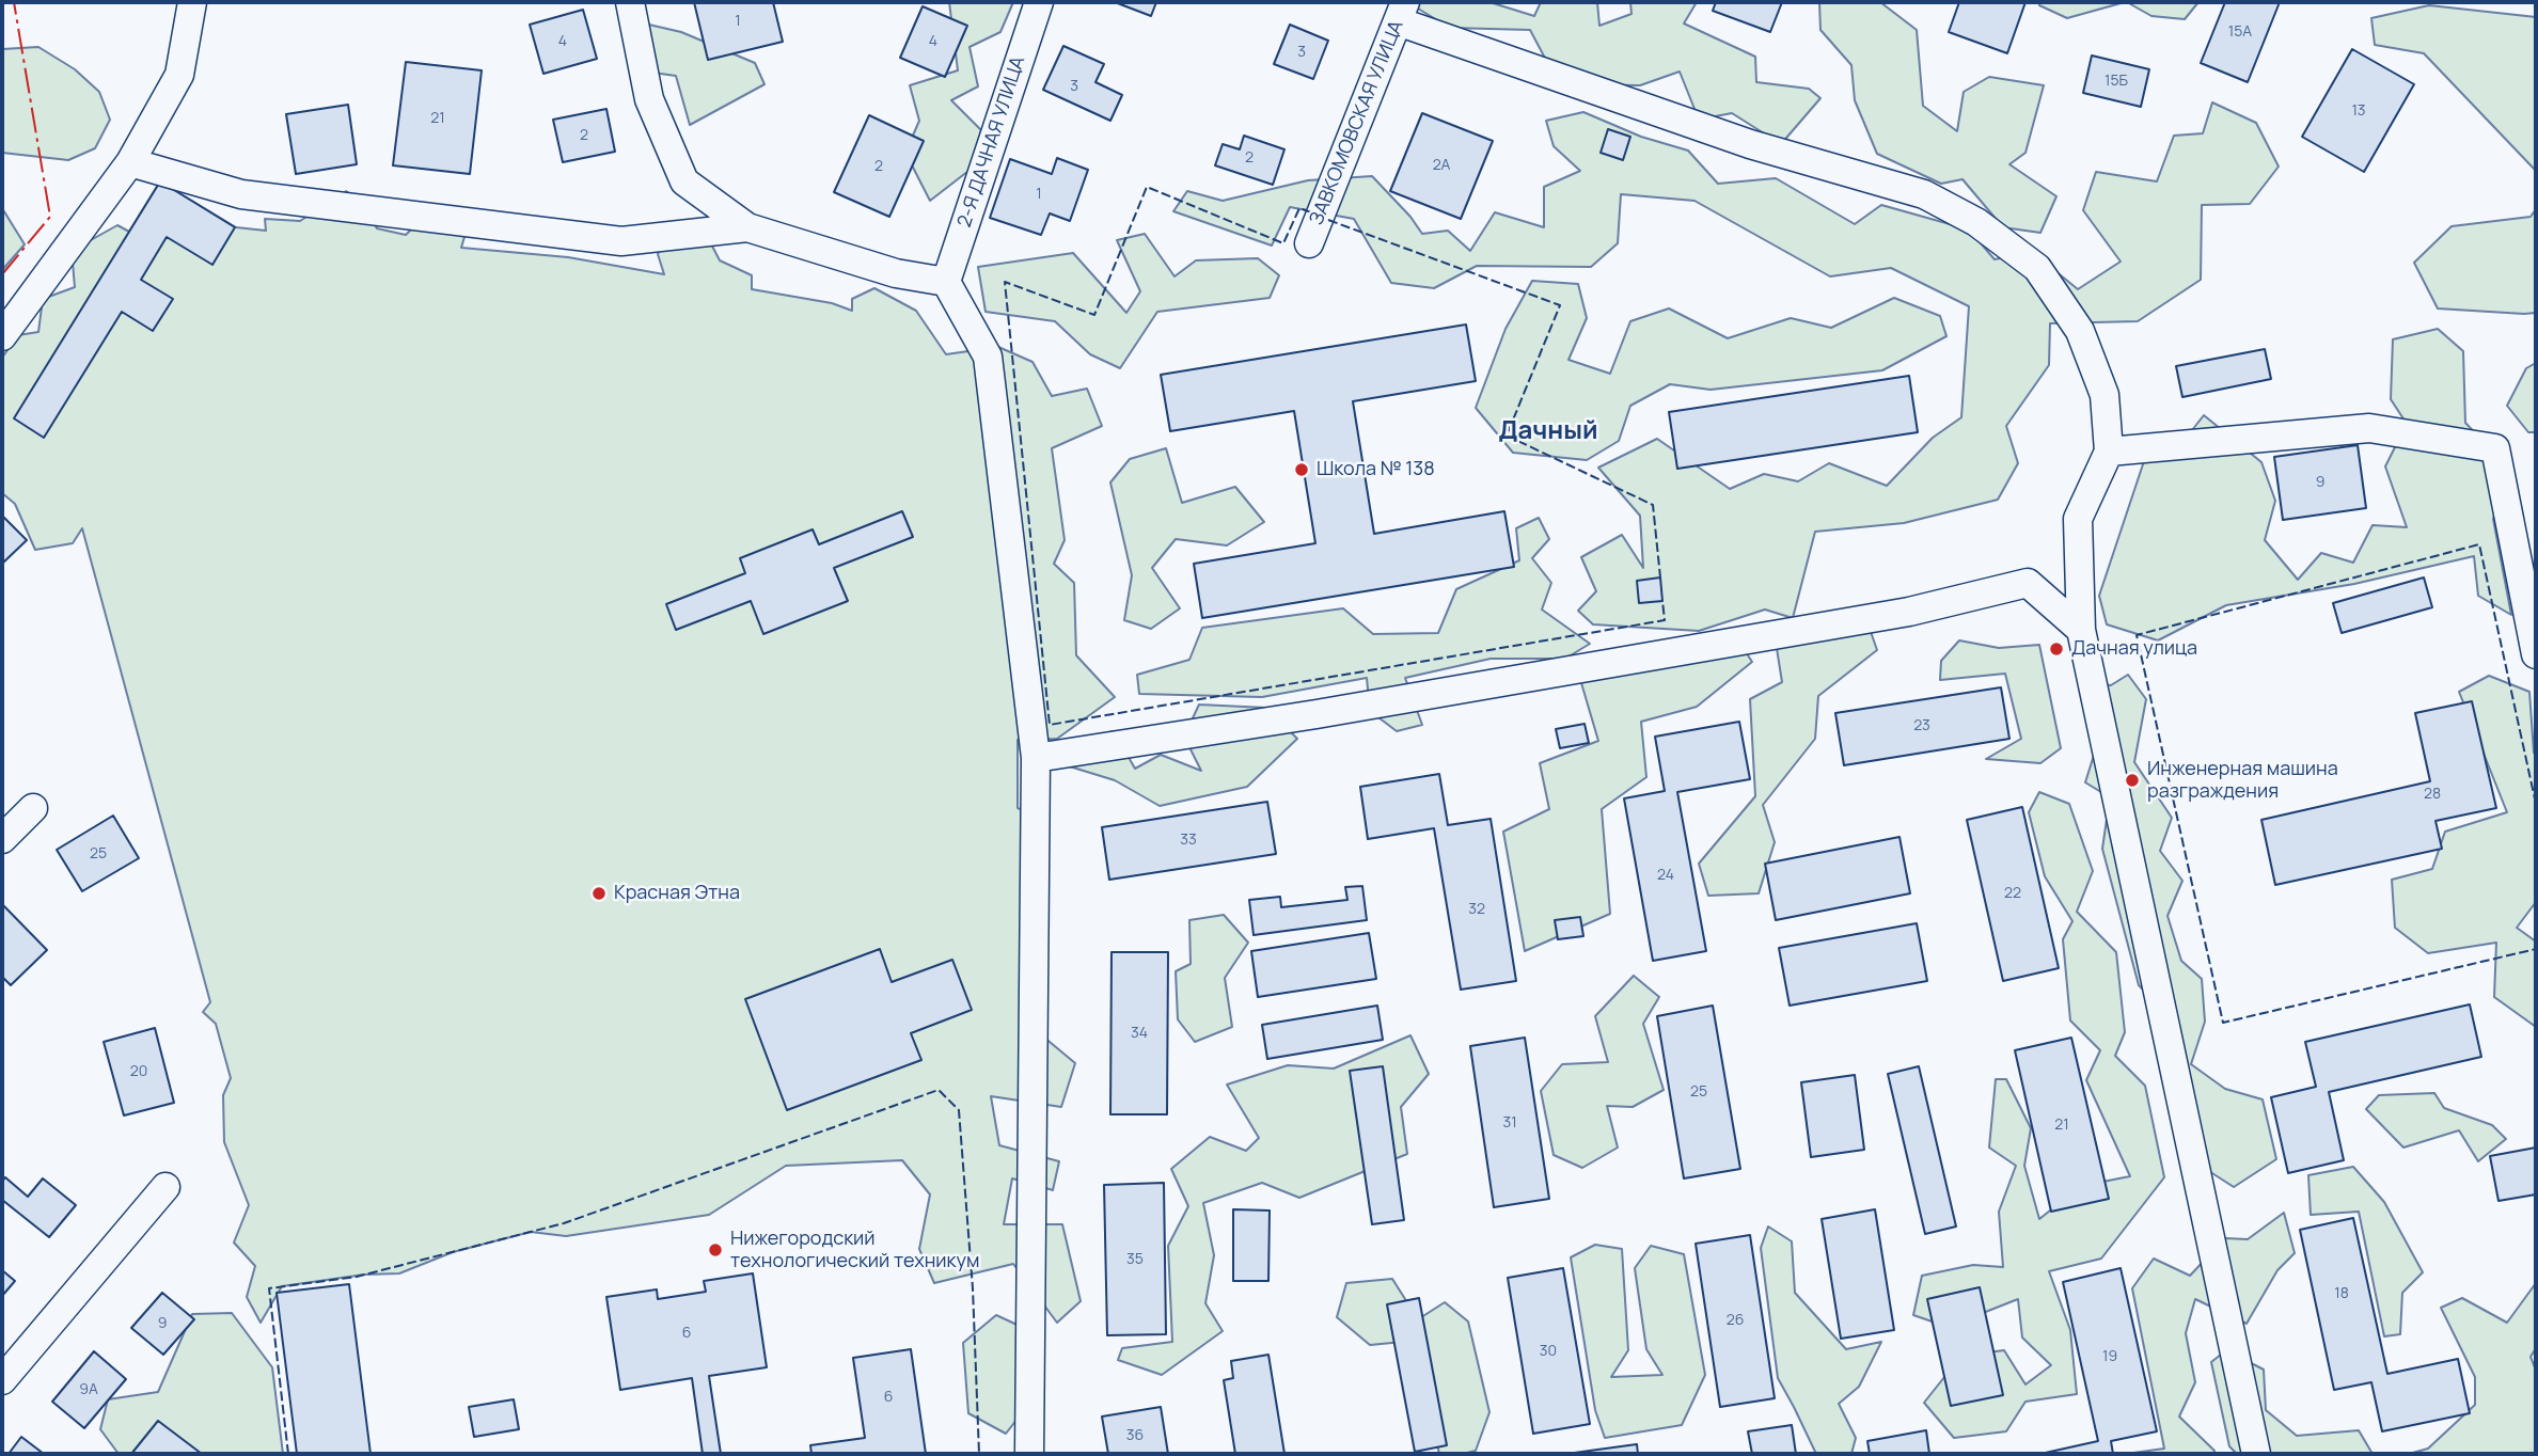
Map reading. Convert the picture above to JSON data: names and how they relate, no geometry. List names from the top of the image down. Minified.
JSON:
{"streets":{"street":["ЗАВКОМОВСКАЯ УЛИЦА","2-Я ДАЧНАЯ УЛИЦА"]},"districts":["Дачный"],"places":["Школа № 138","Дачная улица","Инженерная машина разграждения","Красная Этна","Нижегородский технологический техникум"],"house_numbers":["1","15А","4","4","3","15Б","3","13","21","2","2","2А","2","1","9","23","28","33","25","24","22","32","34","20","25","31","21","35","18","26","9","6","30","19","9А","6","36"]}
